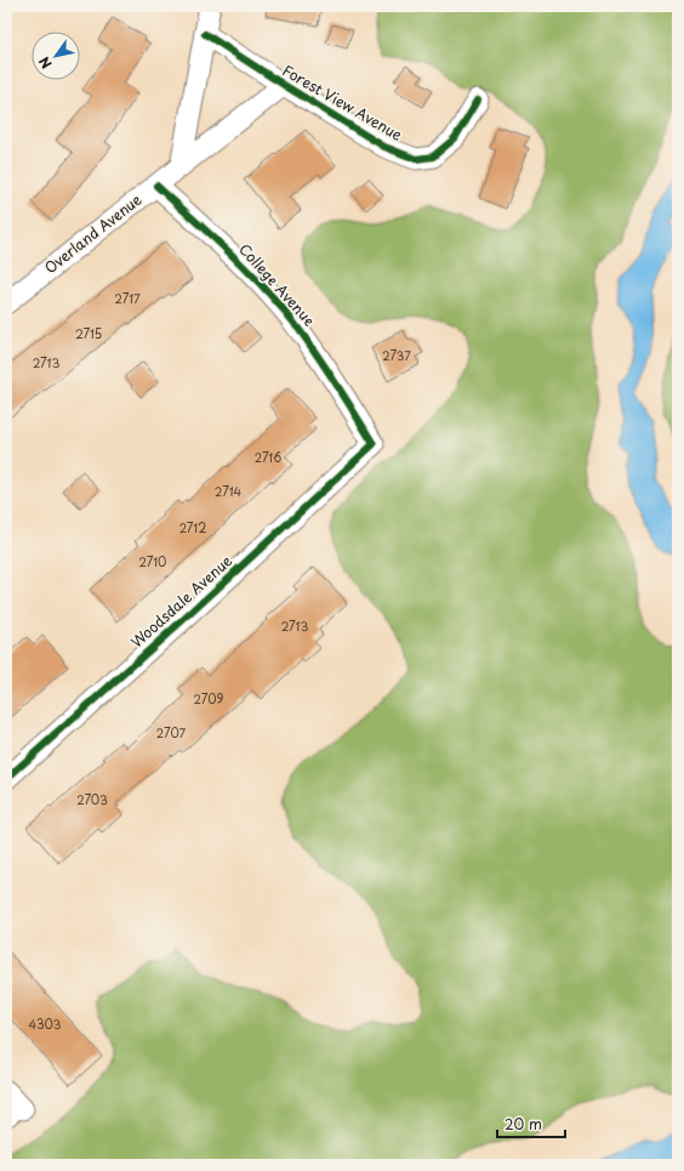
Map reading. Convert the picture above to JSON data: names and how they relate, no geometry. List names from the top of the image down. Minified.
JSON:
{"streets":{"street":["Forest View Avenue","Overland Avenue","College Avenue","Woodsdale Avenue"]},"crossings":[["Forest View Avenue","Overland Avenue"],["Overland Avenue","College Avenue"],["College Avenue","Woodsdale Avenue"]],"house_numbers":["2717","2715","2737","2713","2716","2714","2712","2710","2713","2709","2707","2703","4303"],"scale_bar":"20 m","north":"bottom left"}
